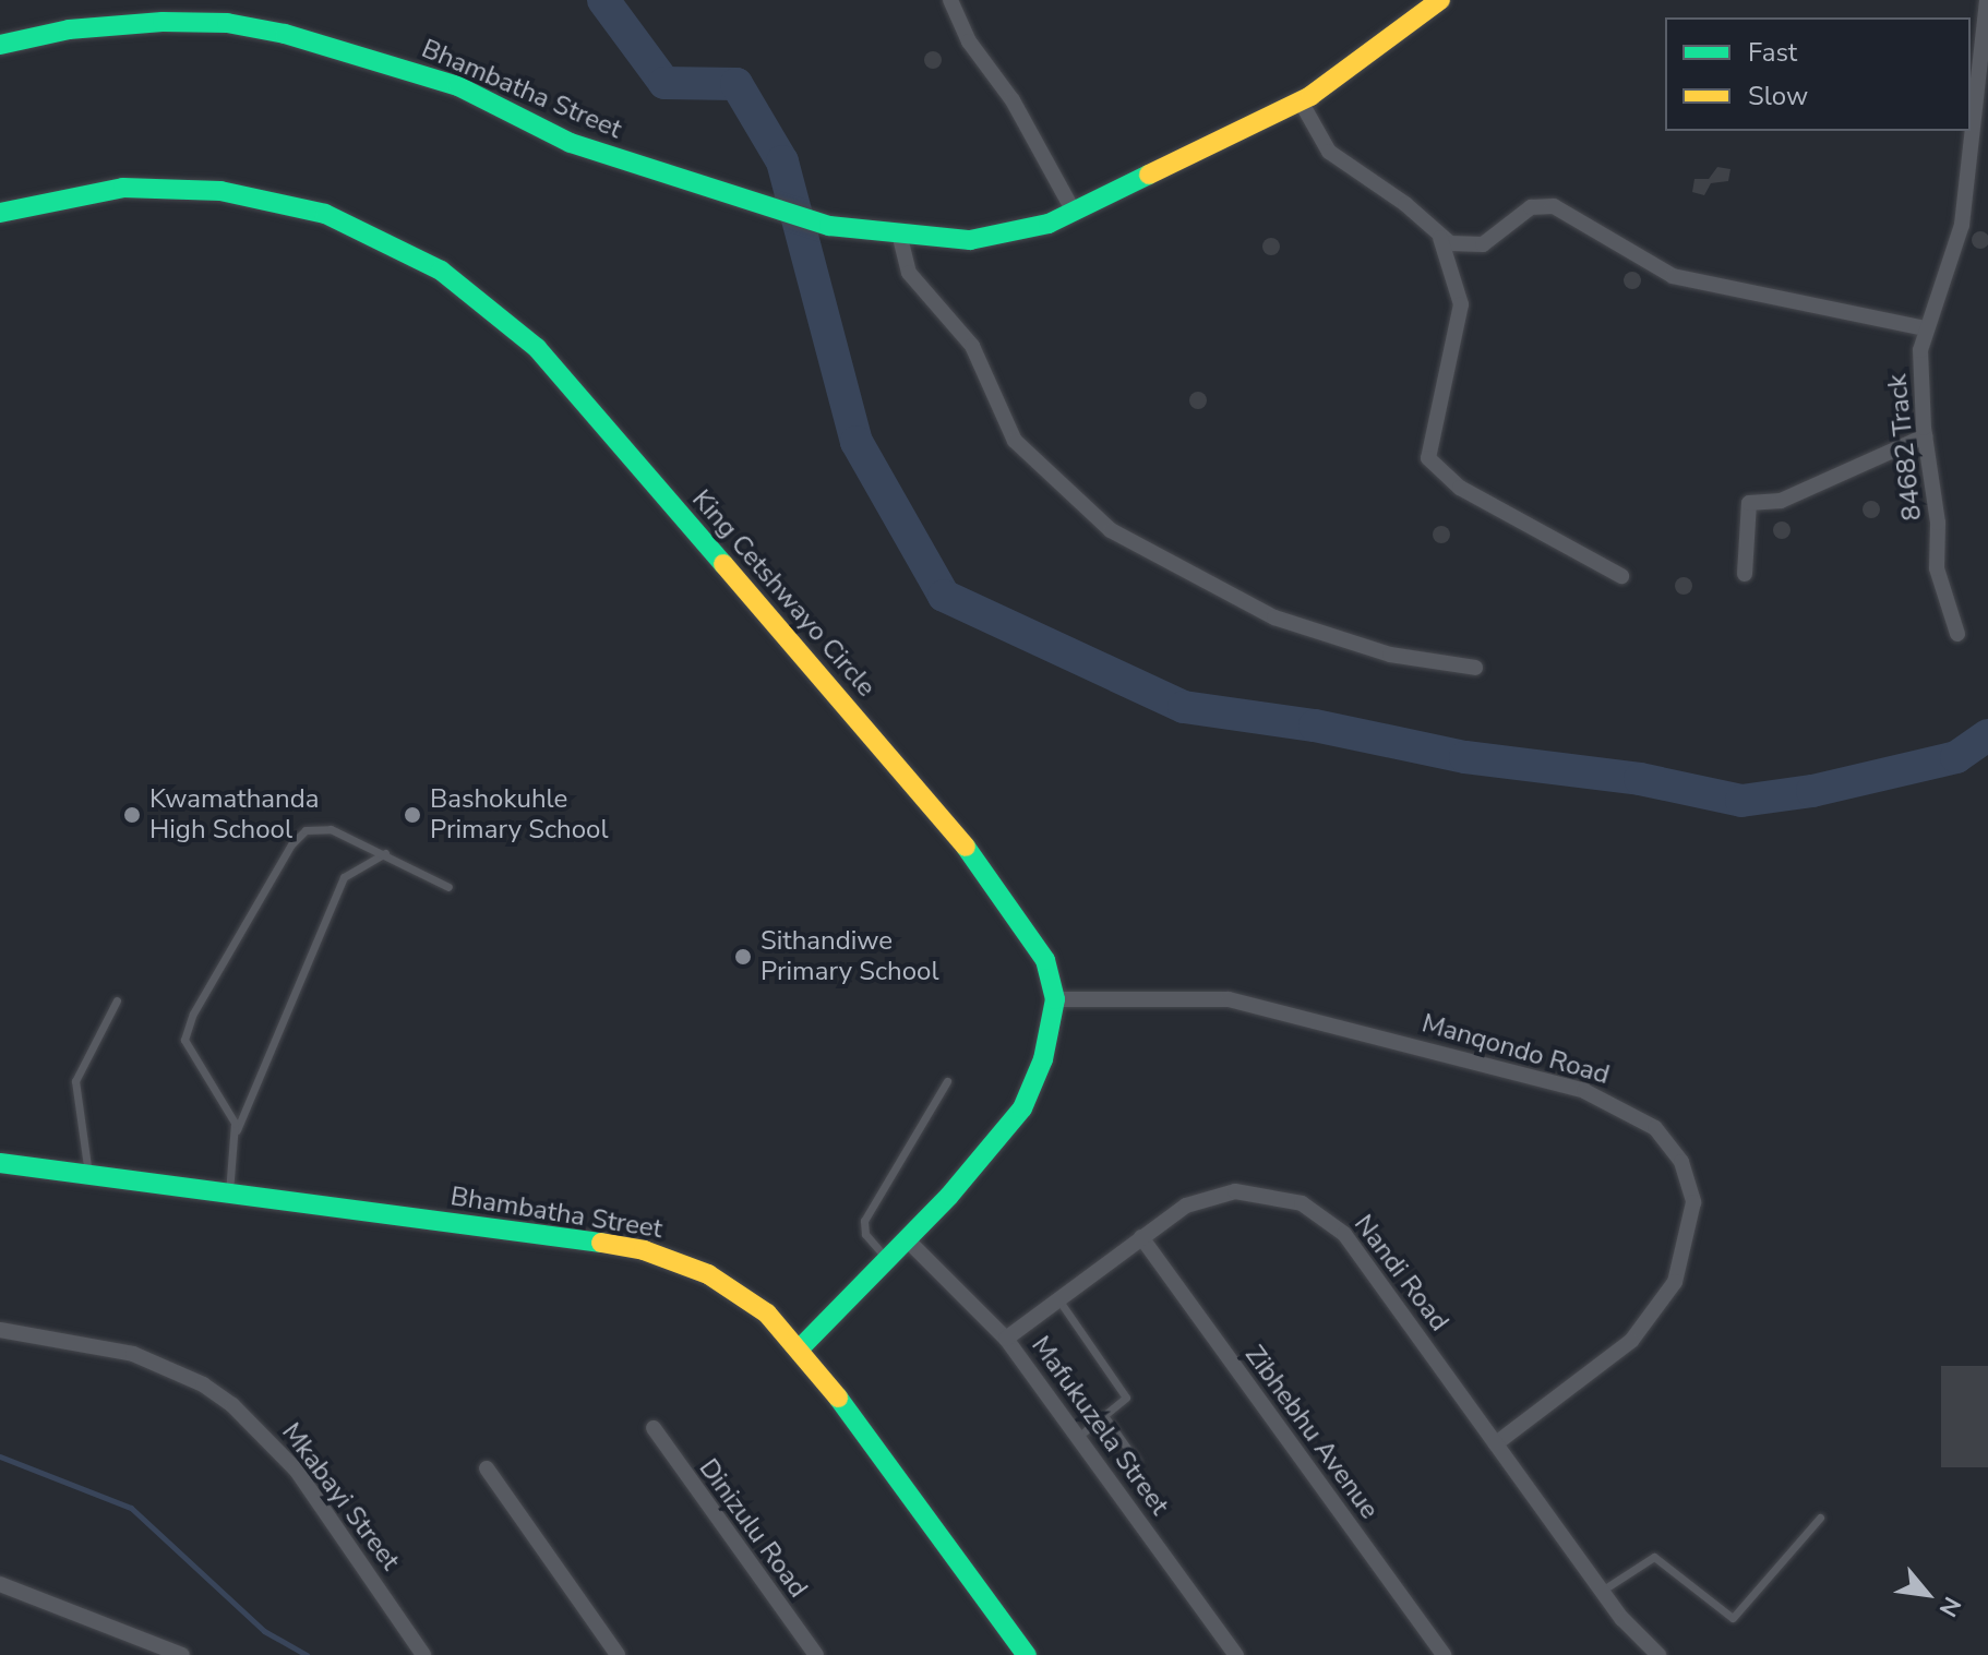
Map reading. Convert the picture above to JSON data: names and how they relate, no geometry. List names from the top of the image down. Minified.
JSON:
{"streets":{"street":["Bhambatha Street","84682 Track","King Cetshwayo Circle","Manqondo Road","Nandi Road","Mafukuzela Street","Zibhebhu Avenue","Mkabayi Street","Dinizulu Road"]},"crossings":[["Bhambatha Street","King Cetshwayo Circle"],["King Cetshwayo Circle","Manqondo Road"],["King Cetshwayo Circle","Mafukuzela Street"],["Manqondo Road","Nandi Road"],["Nandi Road","Mafukuzela Street"],["Nandi Road","Zibhebhu Avenue"]],"places":["Kwamathanda High School","Bashokuhle Primary School","Sithandiwe Primary School"],"legend":["Fast","Slow"],"north":"bottom right"}
